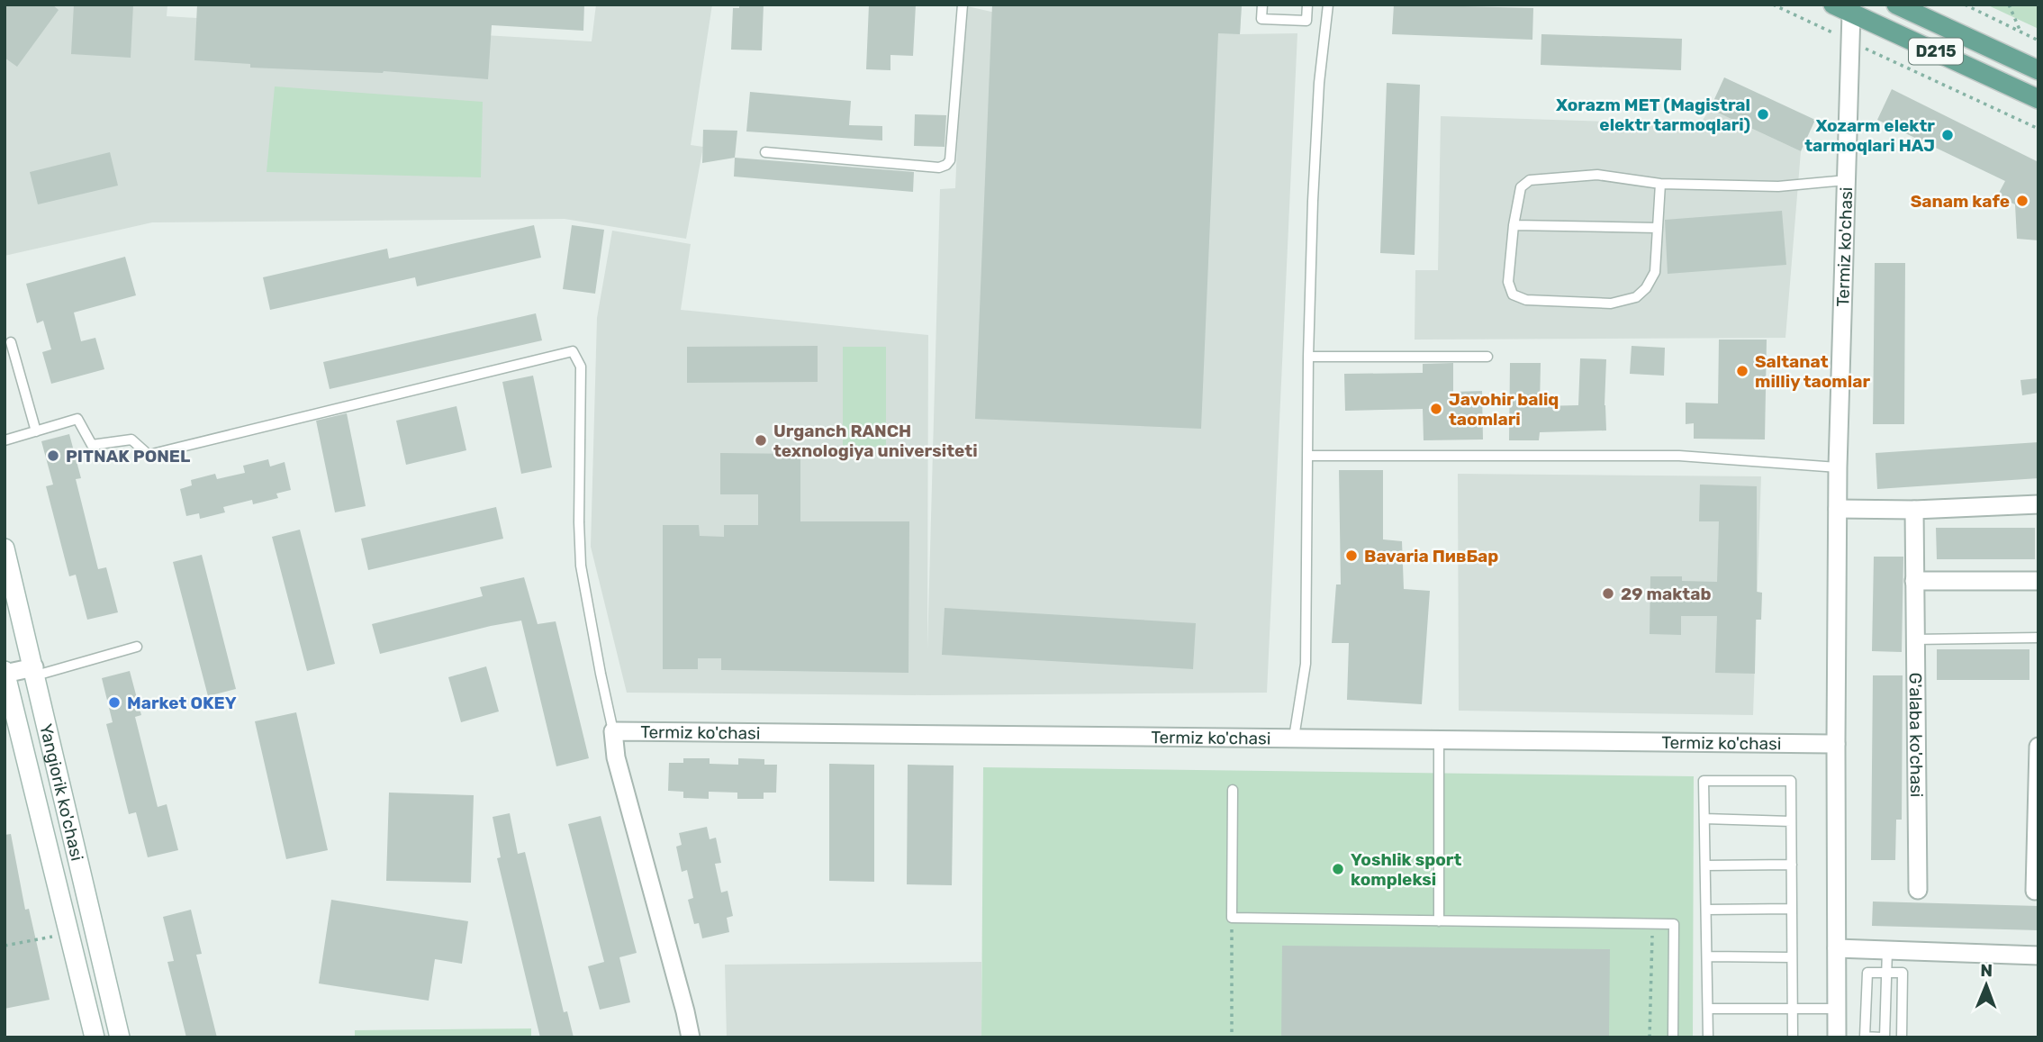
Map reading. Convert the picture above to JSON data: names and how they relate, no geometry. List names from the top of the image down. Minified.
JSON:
{"streets":{"main road":["D215","Yangiorik ko'chasi"],"street":["Termiz ko'chasi","G'alaba ko'chasi"]},"crossings":[["D215","Termiz ko'chasi"]],"places":["Xorazm MET (Magistral elektr tarmoqlari)","Xozarm elektr tarmoqlari HAJ","Sanam kafe","Saltanat milliy taomlar","Javohir baliq taomlari","Urganch RANCH texnologiya universiteti","PITNAK PONEL","Bavaria ПивБар","29 maktab","Market OKEY","Yoshlik sport kompleksi"],"north":"top"}
